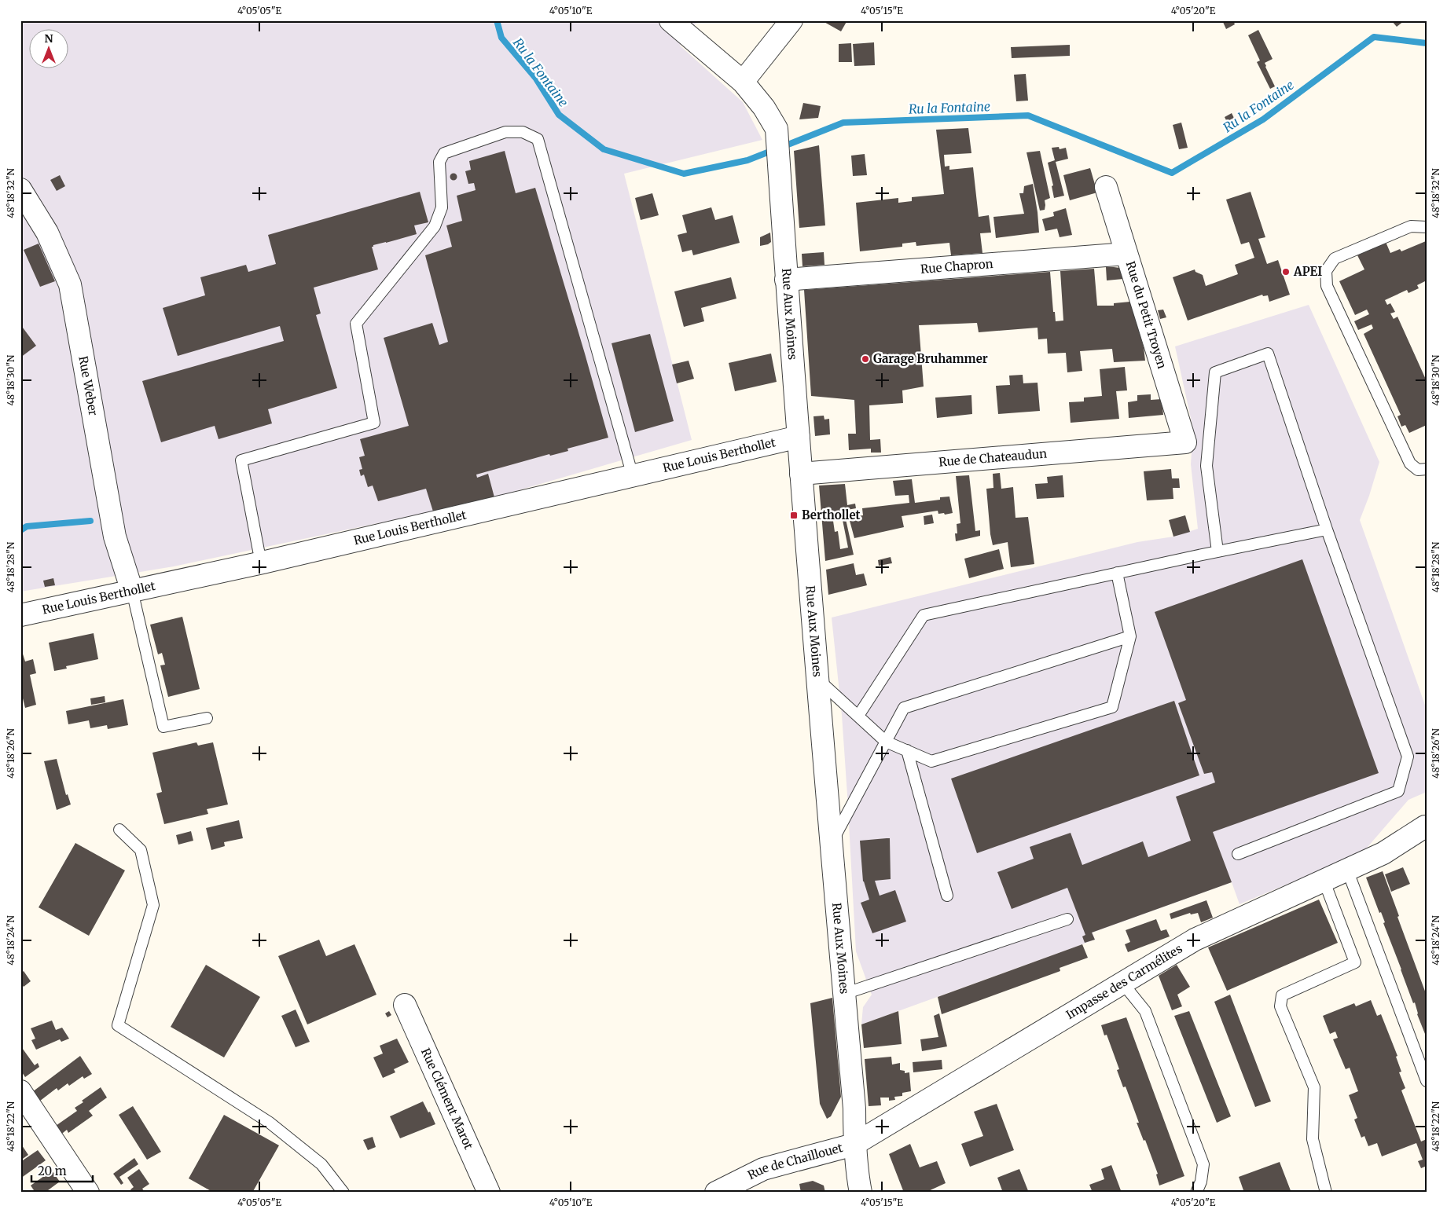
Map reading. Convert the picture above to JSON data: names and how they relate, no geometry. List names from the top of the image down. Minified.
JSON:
{"streets":{"street":["Rue Chapron","Rue Aux Moines","Rue du Petit Troyen","Rue Weber","Rue Louis Berthollet","Rue de Chateaudun","Impasse des Carmélites","Rue Clément Marot","Rue de Chaillouet"]},"crossings":[["Rue Chapron","Rue Aux Moines"],["Rue Chapron","Rue du Petit Troyen"],["Rue Aux Moines","Rue Louis Berthollet"],["Rue Aux Moines","Rue de Chateaudun"],["Rue Aux Moines","Impasse des Carmélites"],["Rue Aux Moines","Rue de Chaillouet"],["Rue du Petit Troyen","Rue de Chateaudun"],["Rue Weber","Rue Louis Berthollet"],["Impasse des Carmélites","Rue de Chaillouet"]],"water":["Ru la Fontaine"],"places":{"other":["APEI","Garage Bruhammer"],"transit":["Berthollet"]},"scale_bar":"20 m","north":"top","coordinates":["4°05'05\"E","4°05'10\"E","4°05'15\"E","4°05'20\"E","48°18'32\"N","48°18'30\"N","48°18'28\"N","48°18'26\"N","48°18'24\"N","48°18'22\"N"]}
